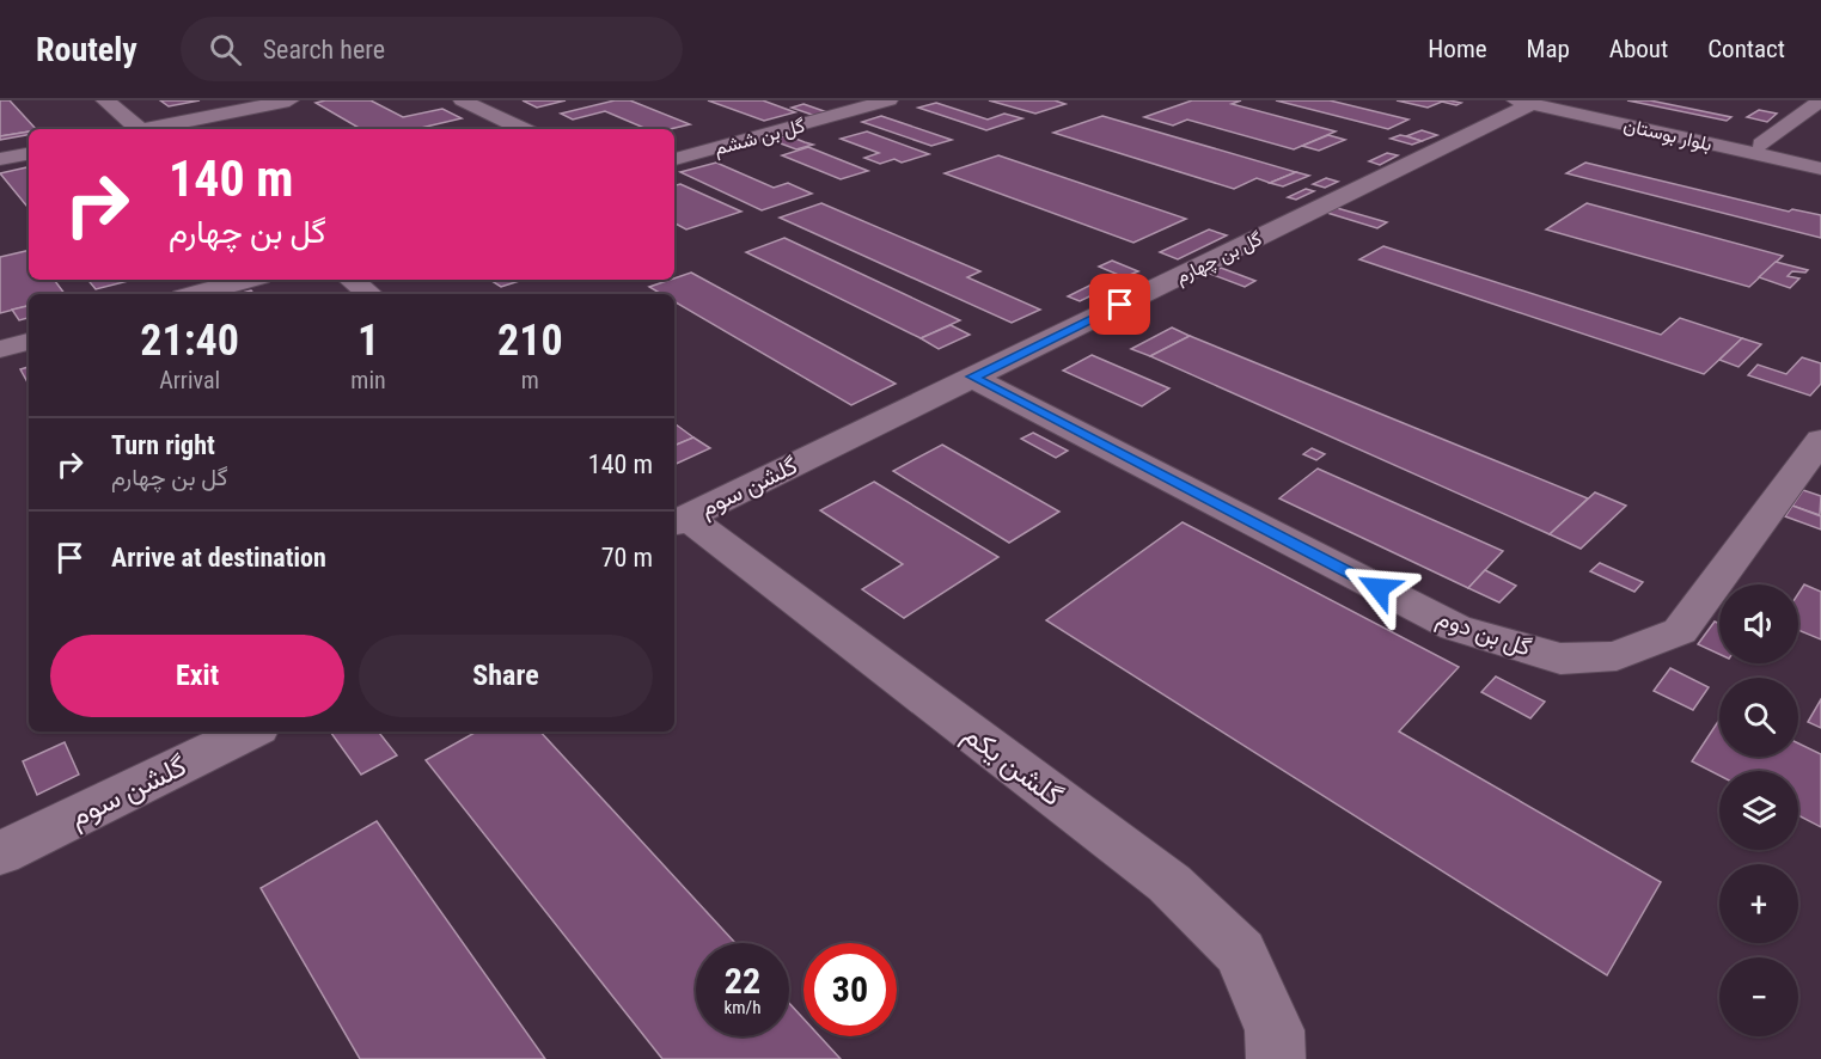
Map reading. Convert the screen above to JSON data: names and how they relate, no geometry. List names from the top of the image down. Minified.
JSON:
{"streets":{"street":["بلوار بوستان","گل بن ششم","گل بن چهارم","گلشن سوم","گل بن دوم","گلشن یکم"]},"crossings":[["بلوار بوستان","گل بن چهارم"],["گل بن چهارم","گلشن سوم"],["گل بن چهارم","گل بن دوم"],["گلشن سوم","گلشن یکم"]],"page":{"header":"Routely","search":"Search here","nav":["Home","Map","About","Contact"],"turn":["140 m","گل بن چهارم"],"eta":["21:40","Arrival","1","min","210","m"],"list":[{"name":"Turn right","note":"گل بن چهارم","value":"140 m"},{"name":"Arrive at destination","value":"70 m"}],"map_buttons":["+","−"],"buttons":["Exit","Share"],"speed":"22 km/h","limit":"30"}}
